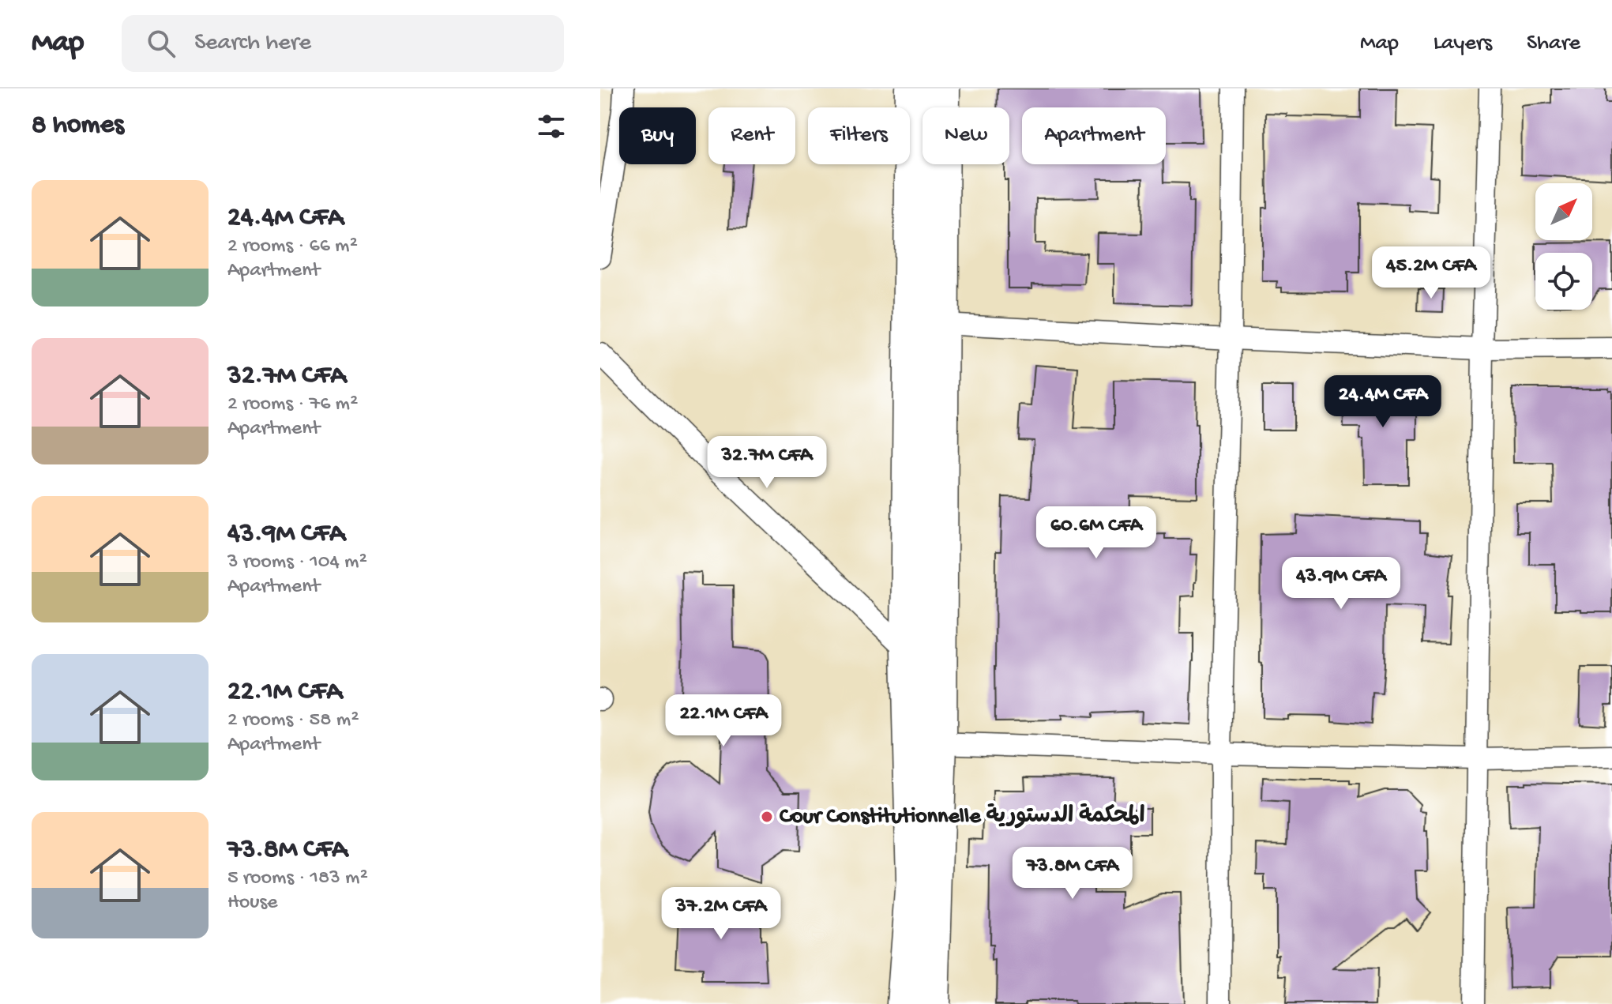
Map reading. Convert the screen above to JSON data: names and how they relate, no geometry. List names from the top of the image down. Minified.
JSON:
{"places":["Cour Constitutionnelle المحكمة الدستورية"],"north":"top right","page":{"header":"Map","search":"Search here","nav":["Map","Layers","Share"],"heading":"8 homes","chip":["Buy","Rent","Filters","New","Apartment"],"list":[{"name":"24.4M CFA","note":"2 rooms · 66 m² · Apartment"},{"name":"32.7M CFA","note":"2 rooms · 76 m² · Apartment"},{"name":"43.9M CFA","note":"3 rooms · 104 m² · Apartment"},{"name":"22.1M CFA","note":"2 rooms · 58 m² · Apartment"},{"name":"73.8M CFA","note":"5 rooms · 183 m² · House"}],"price":["45.2M CFA","24.4M CFA","32.7M CFA","60.6M CFA","43.9M CFA","22.1M CFA","73.8M CFA","37.2M CFA"]}}
